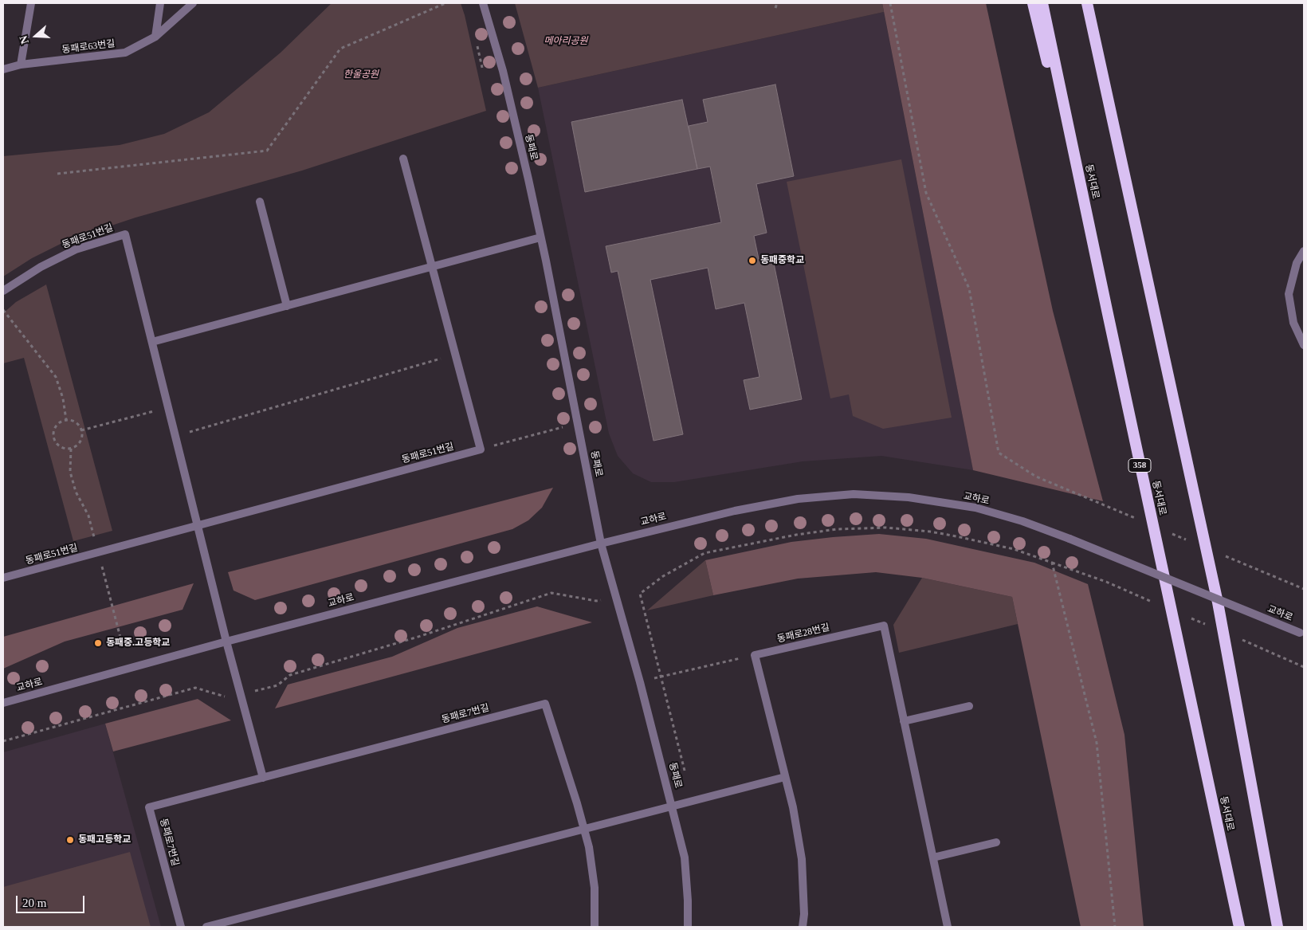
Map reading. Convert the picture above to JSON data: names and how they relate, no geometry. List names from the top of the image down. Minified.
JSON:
{"streets":{"highway":["동서대로","358"],"street":["동패로63번길","동패로","동패로51번길","교하로","동패로28번길","동패로7번길"]},"crossings":[["동패로","교하로"],["동패로51번길","교하로"]],"parks":["메아리공원","한울공원"],"places":["동패중학교","동패중.고등학교","동패고등학교"],"scale_bar":"20 m","north":"left"}
